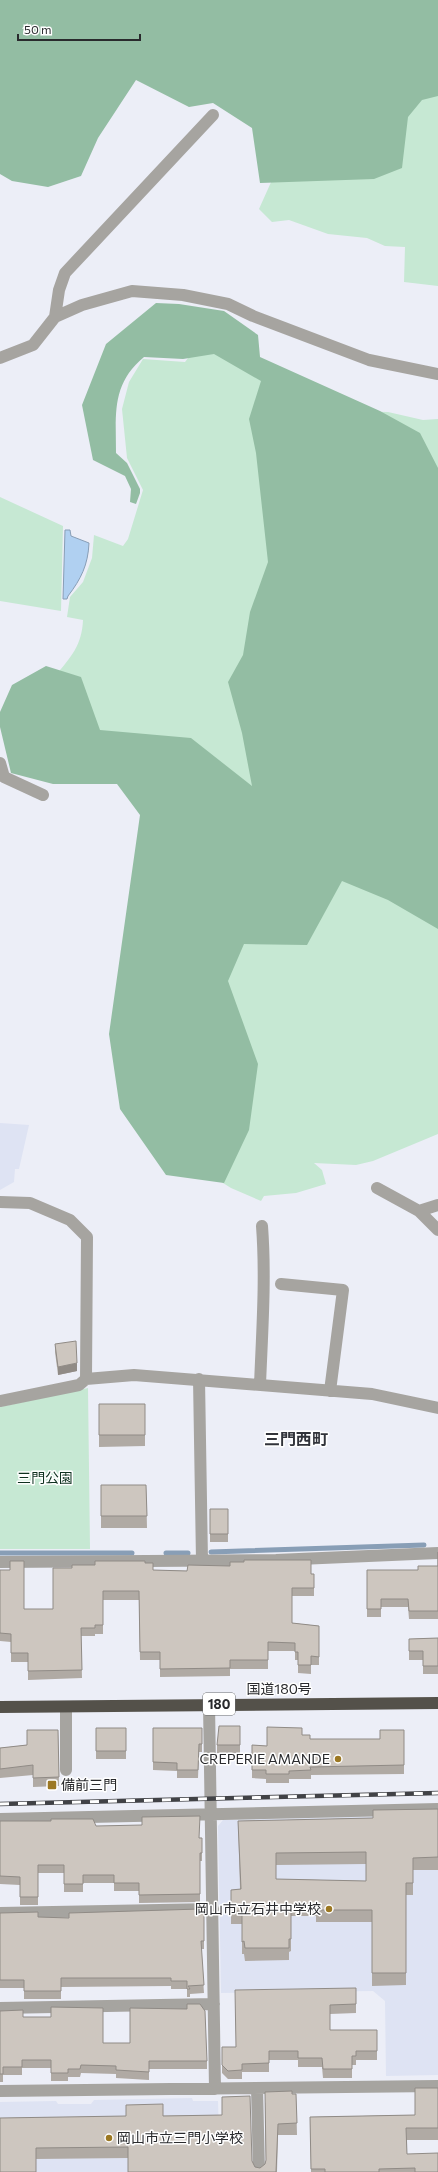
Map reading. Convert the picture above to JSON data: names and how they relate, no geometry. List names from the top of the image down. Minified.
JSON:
{"streets":{"highway":["国道180号","180"]},"districts":["三門西町"],"parks":["三門公園"],"places":{"other":["CREPERIE AMANDE","岡山市立石井中学校","岡山市立三門小学校"],"transit":["備前三門"]},"scale_bar":"50 m"}
